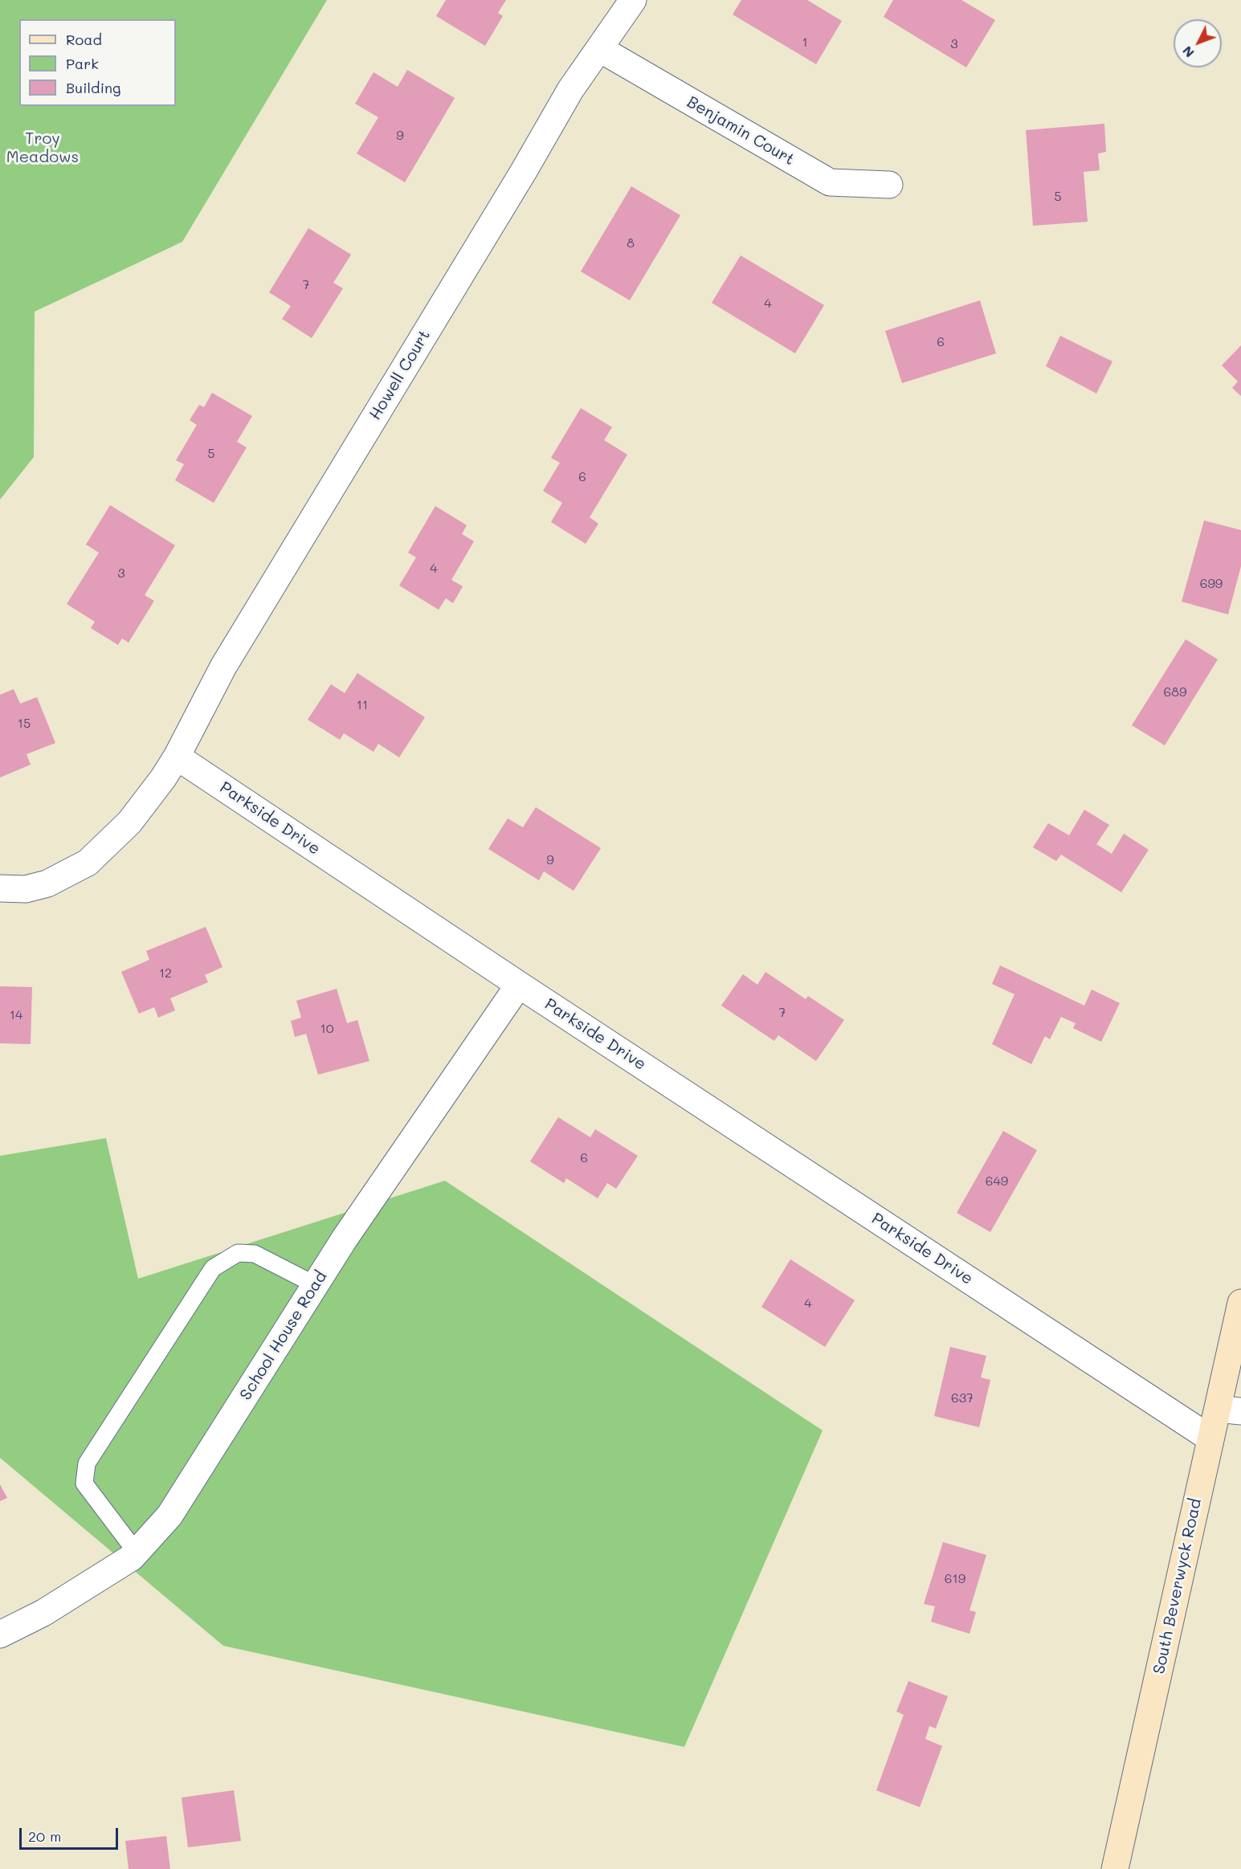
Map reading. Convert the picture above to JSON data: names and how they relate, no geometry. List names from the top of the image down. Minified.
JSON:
{"streets":{"main road":["South Beverwyck Road"],"street":["Benjamin Court","Howell Court","Parkside Drive","School House Road"]},"crossings":[["Benjamin Court","Howell Court"],["Howell Court","Parkside Drive"],["Parkside Drive","School House Road"],["Parkside Drive","South Beverwyck Road"]],"parks":["Troy Meadows"],"house_numbers":["1","3","9","5","8","7","4","6","5","6","4","3","699","689","11","15","9","12","7","14","10","6","649","4","637","619"],"legend":["Road","Park","Building"],"scale_bar":"20 m","north":"bottom left"}
